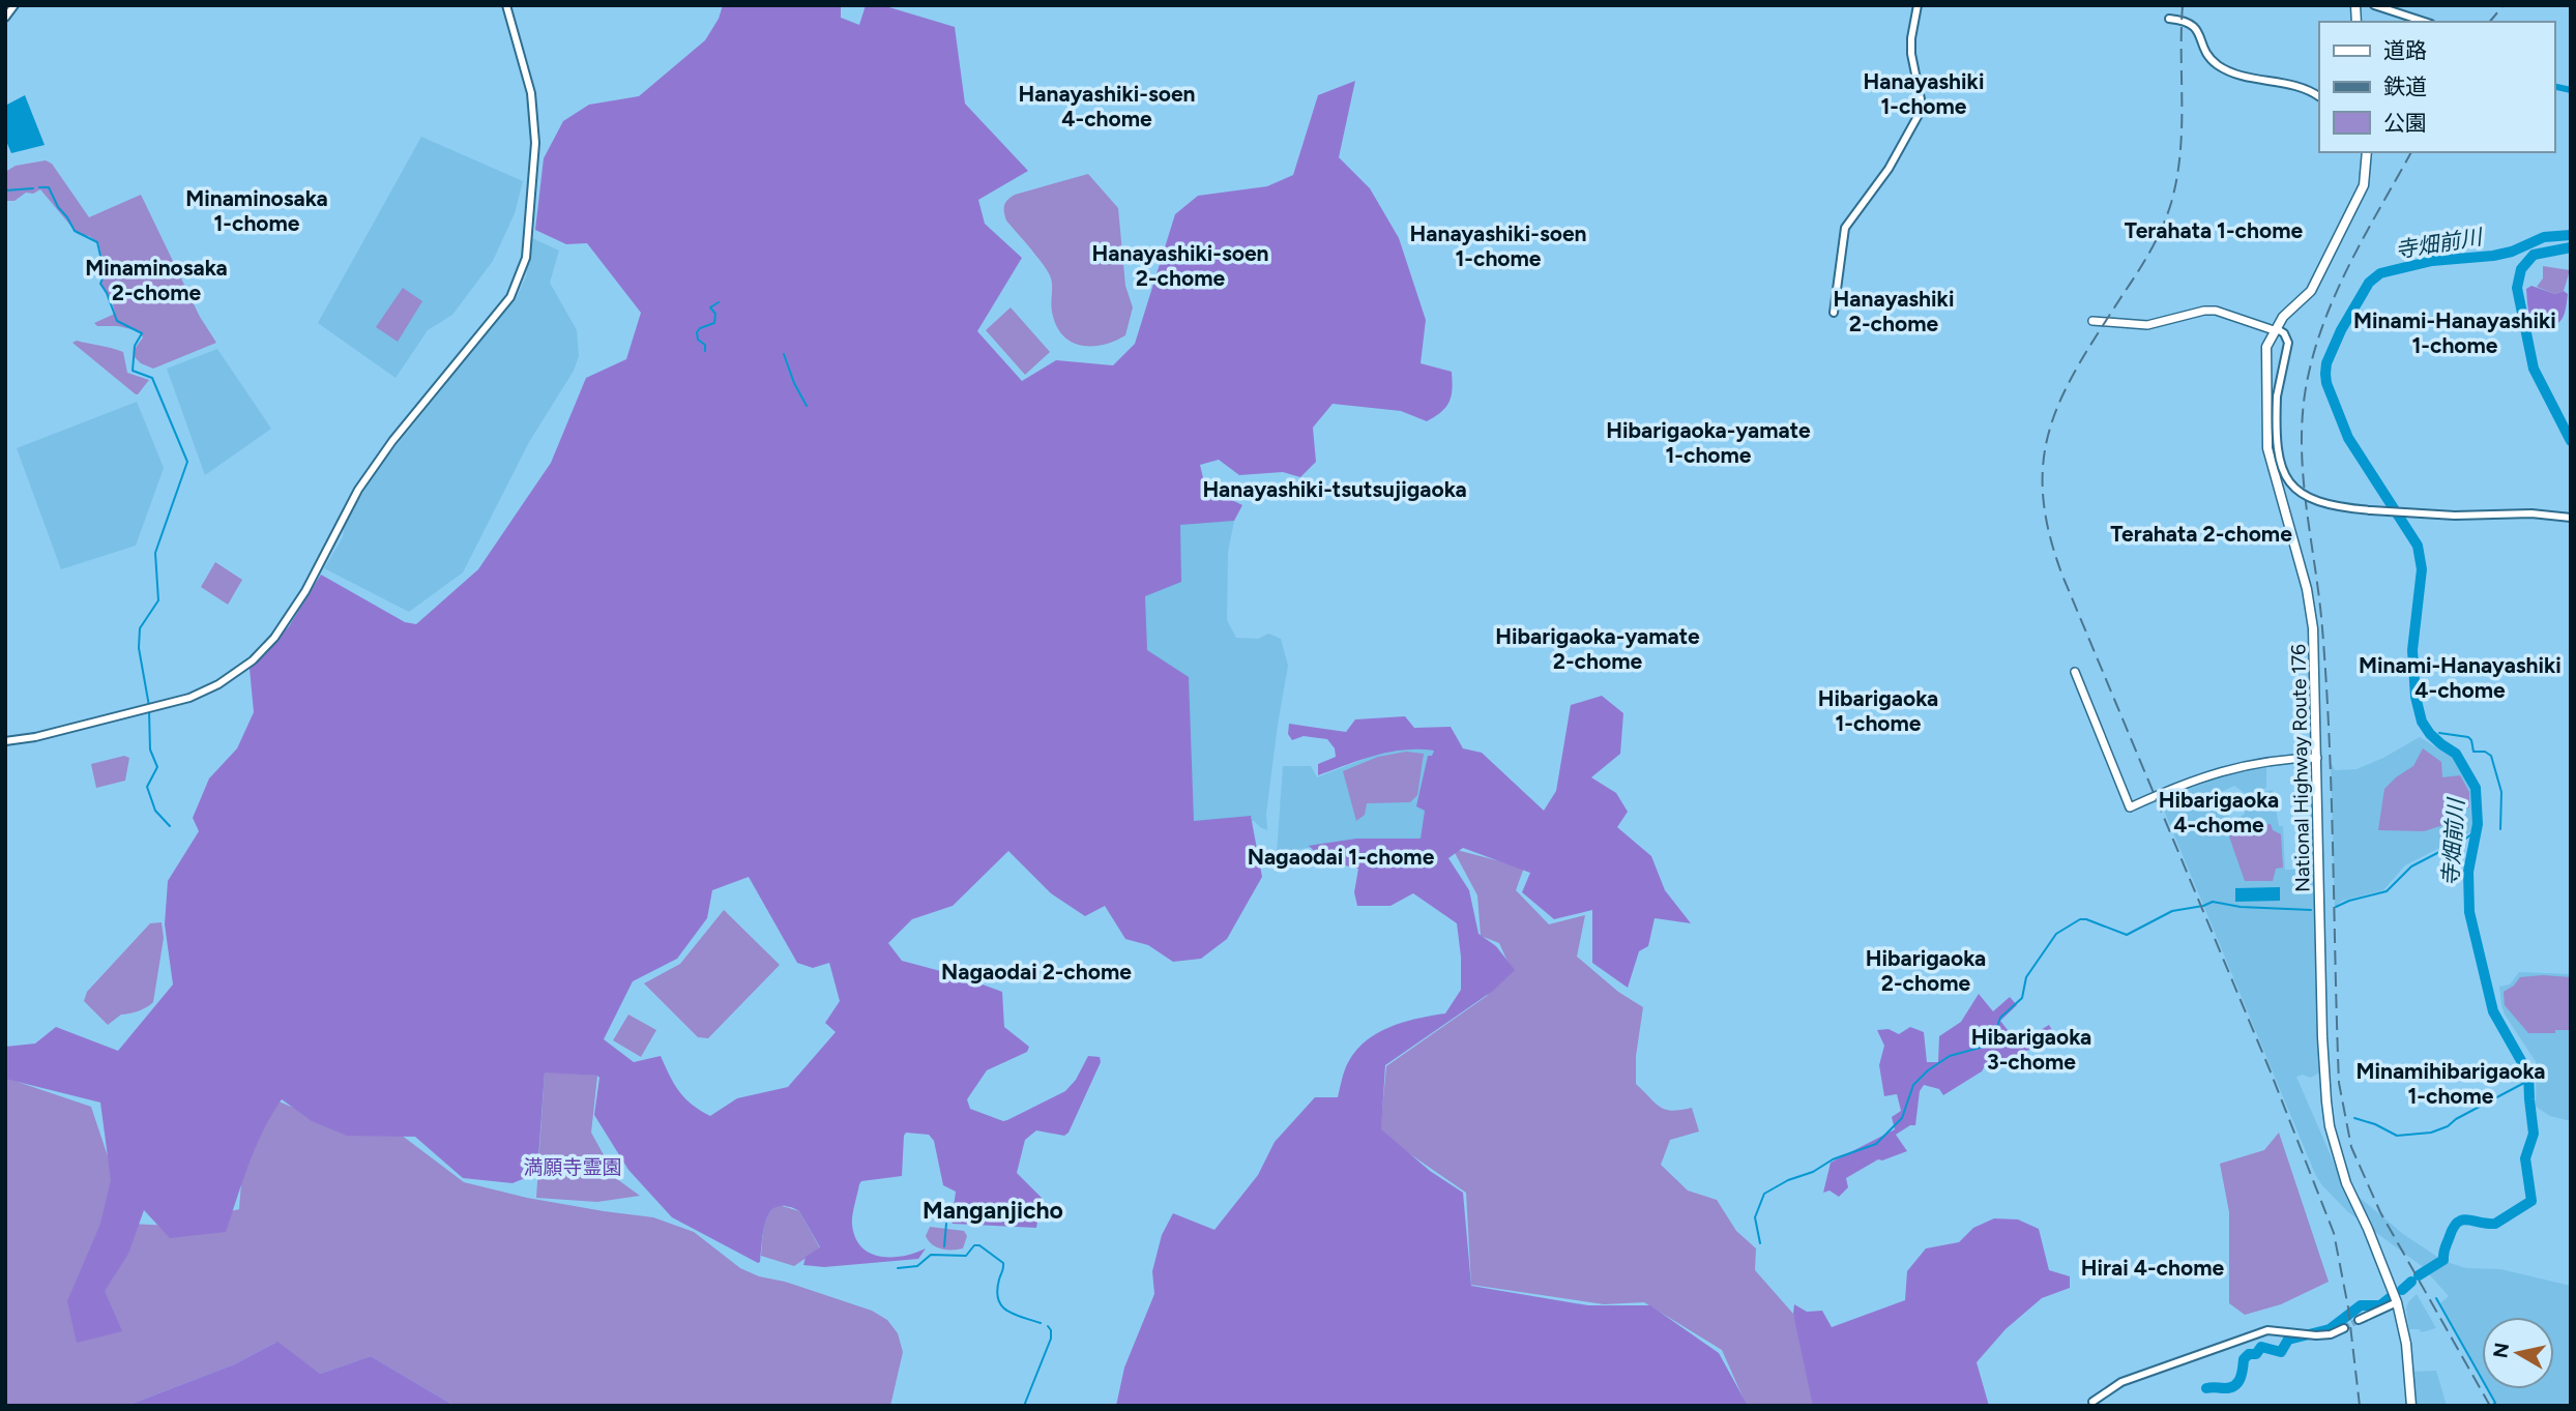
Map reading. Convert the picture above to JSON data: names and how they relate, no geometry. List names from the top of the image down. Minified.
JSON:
{"streets":{"highway":["National Highway Route 176"]},"districts":["Hanayashiki 1-chome","Hanayashiki-soen 4-chome","Minaminosaka 1-chome","Terahata 1-chome","Hanayashiki-soen 1-chome","Hanayashiki-soen 2-chome","Minaminosaka 2-chome","Hanayashiki 2-chome","Minami-Hanayashiki 1-chome","Hibarigaoka-yamate 1-chome","Hanayashiki-tsutsujigaoka","Terahata 2-chome","Hibarigaoka-yamate 2-chome","Minami-Hanayashiki 4-chome","Hibarigaoka 1-chome","Hibarigaoka 4-chome","Nagaodai 1-chome","Hibarigaoka 2-chome","Nagaodai 2-chome","Hibarigaoka 3-chome","Minamihibarigaoka 1-chome","Manganjicho","Hirai 4-chome"],"water":["寺畑前川"],"parks":["満願寺霊園"],"legend":["道路","鉄道","公園"],"north":"left"}
